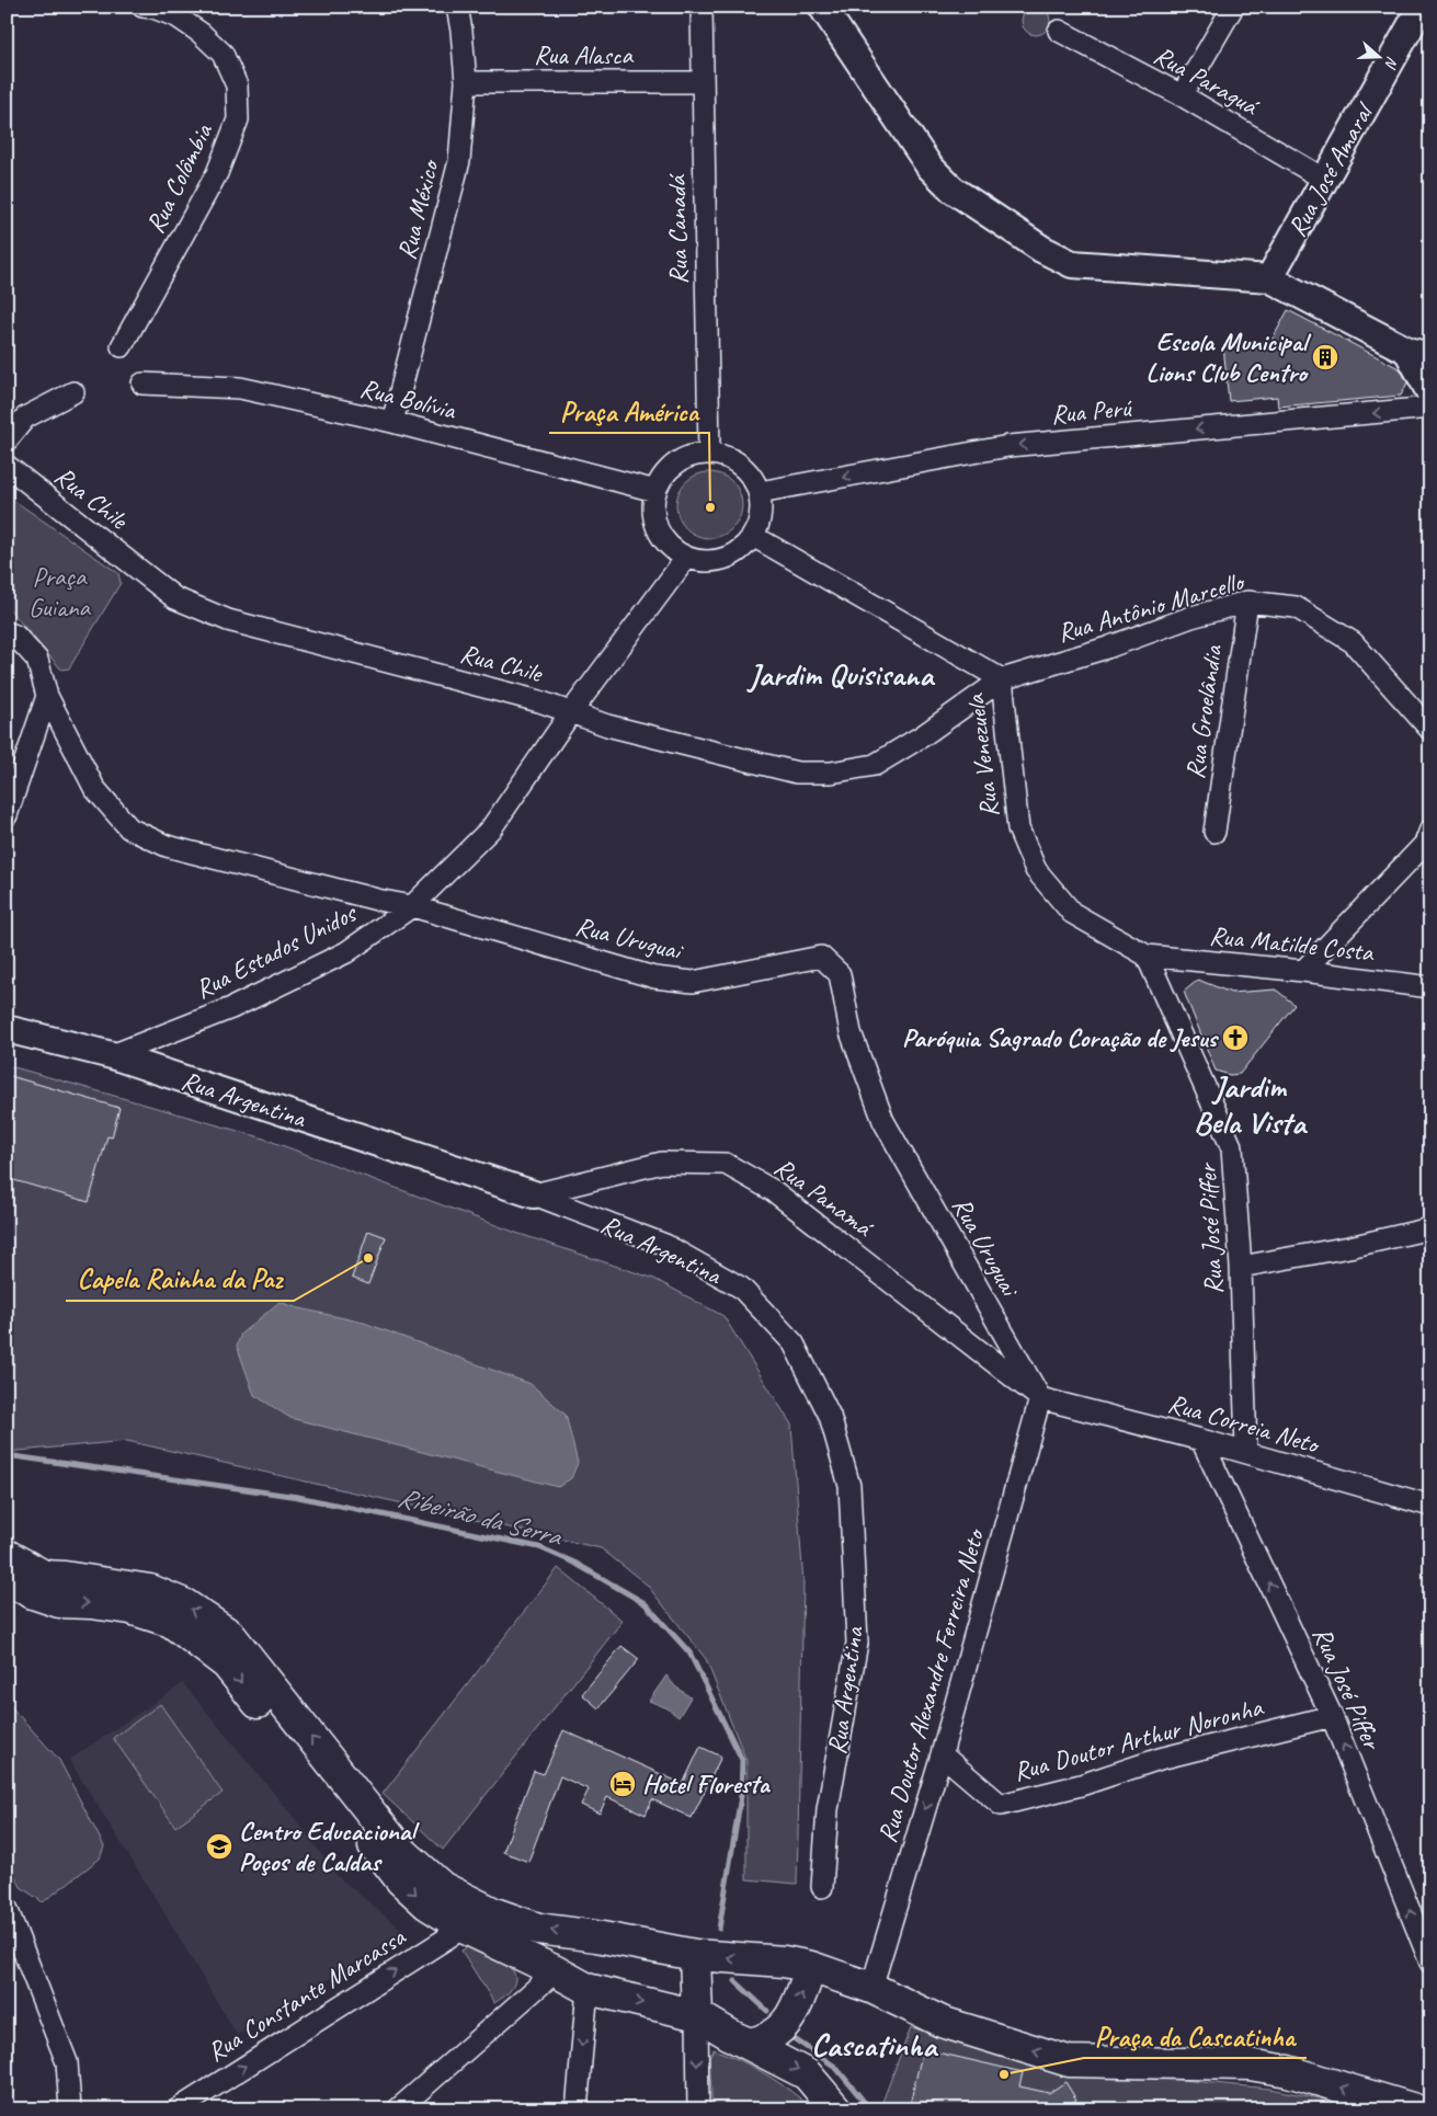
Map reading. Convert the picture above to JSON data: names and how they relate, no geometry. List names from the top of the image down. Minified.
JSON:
{"streets":{"street":["Rua Alasca","Rua Paraguá","Rua José Amaral","Rua Colômbia","Rua México","Rua Canadá","Rua Bolívia","Rua Perú","Rua Chile","Rua Antônio Marcello","Rua Groelândia","Rua Venezuela","Rua Uruguai","Rua Matilde Costa","Rua Estados Unidos","Rua Argentina","Rua Panamá","Rua José Piffer","Rua Correia Neto","Rua Doutor Alexandre Ferreira Neto","Rua Doutor Arthur Noronha","Rua Constante Marcassa"]},"crossings":[["Rua Alasca","Rua México"],["Rua Alasca","Rua Canadá"],["Rua Paraguá","Rua José Amaral"],["Rua México","Rua Bolívia"],["Rua Canadá","Rua Bolívia"],["Rua Canadá","Rua Perú"],["Rua Canadá","Rua Venezuela"],["Rua Canadá","Rua Estados Unidos"],["Rua Bolívia","Rua Perú"],["Rua Bolívia","Rua Venezuela"],["Rua Bolívia","Rua Estados Unidos"],["Rua Perú","Rua Venezuela"],["Rua Perú","Rua Estados Unidos"],["Rua Chile","Rua Antônio Marcello"],["Rua Chile","Rua Venezuela"],["Rua Chile","Rua Estados Unidos"],["Rua Antônio Marcello","Rua Groelândia"],["Rua Antônio Marcello","Rua Venezuela"],["Rua Venezuela","Rua Matilde Costa"],["Rua Venezuela","Rua Estados Unidos"],["Rua Venezuela","Rua José Piffer"],["Rua Uruguai","Rua Estados Unidos"],["Rua Uruguai","Rua Panamá"],["Rua Uruguai","Rua Correia Neto"],["Rua Uruguai","Rua Doutor Alexandre Ferreira Neto"],["Rua Matilde Costa","Rua José Piffer"],["Rua Estados Unidos","Rua Argentina"],["Rua Argentina","Rua Panamá"],["Rua Panamá","Rua Correia Neto"],["Rua Panamá","Rua Doutor Alexandre Ferreira Neto"],["Rua José Piffer","Rua Correia Neto"],["Rua José Piffer","Rua Doutor Arthur Noronha"],["Rua Correia Neto","Rua Doutor Alexandre Ferreira Neto"],["Rua Doutor Alexandre Ferreira Neto","Rua Doutor Arthur Noronha"]],"one_way":["Rua Perú","Rua José Piffer","Rua Doutor Alexandre Ferreira Neto"],"districts":["Jardim Quisisana","Jardim Bela Vista","Cascatinha"],"water":["Ribeirão da Serra"],"parks":["Praça Guiana"],"places":{"building":["Escola Municipal Lions Club Centro"],"other":["Praça América","Capela Rainha da Paz","Praça da Cascatinha"],"church":["Paróquia Sagrado Coração de Jesus"],"hotel":["Hotel Floresta"],"school or university":["Centro Educacional Poços de Caldas"]},"north":"right"}
